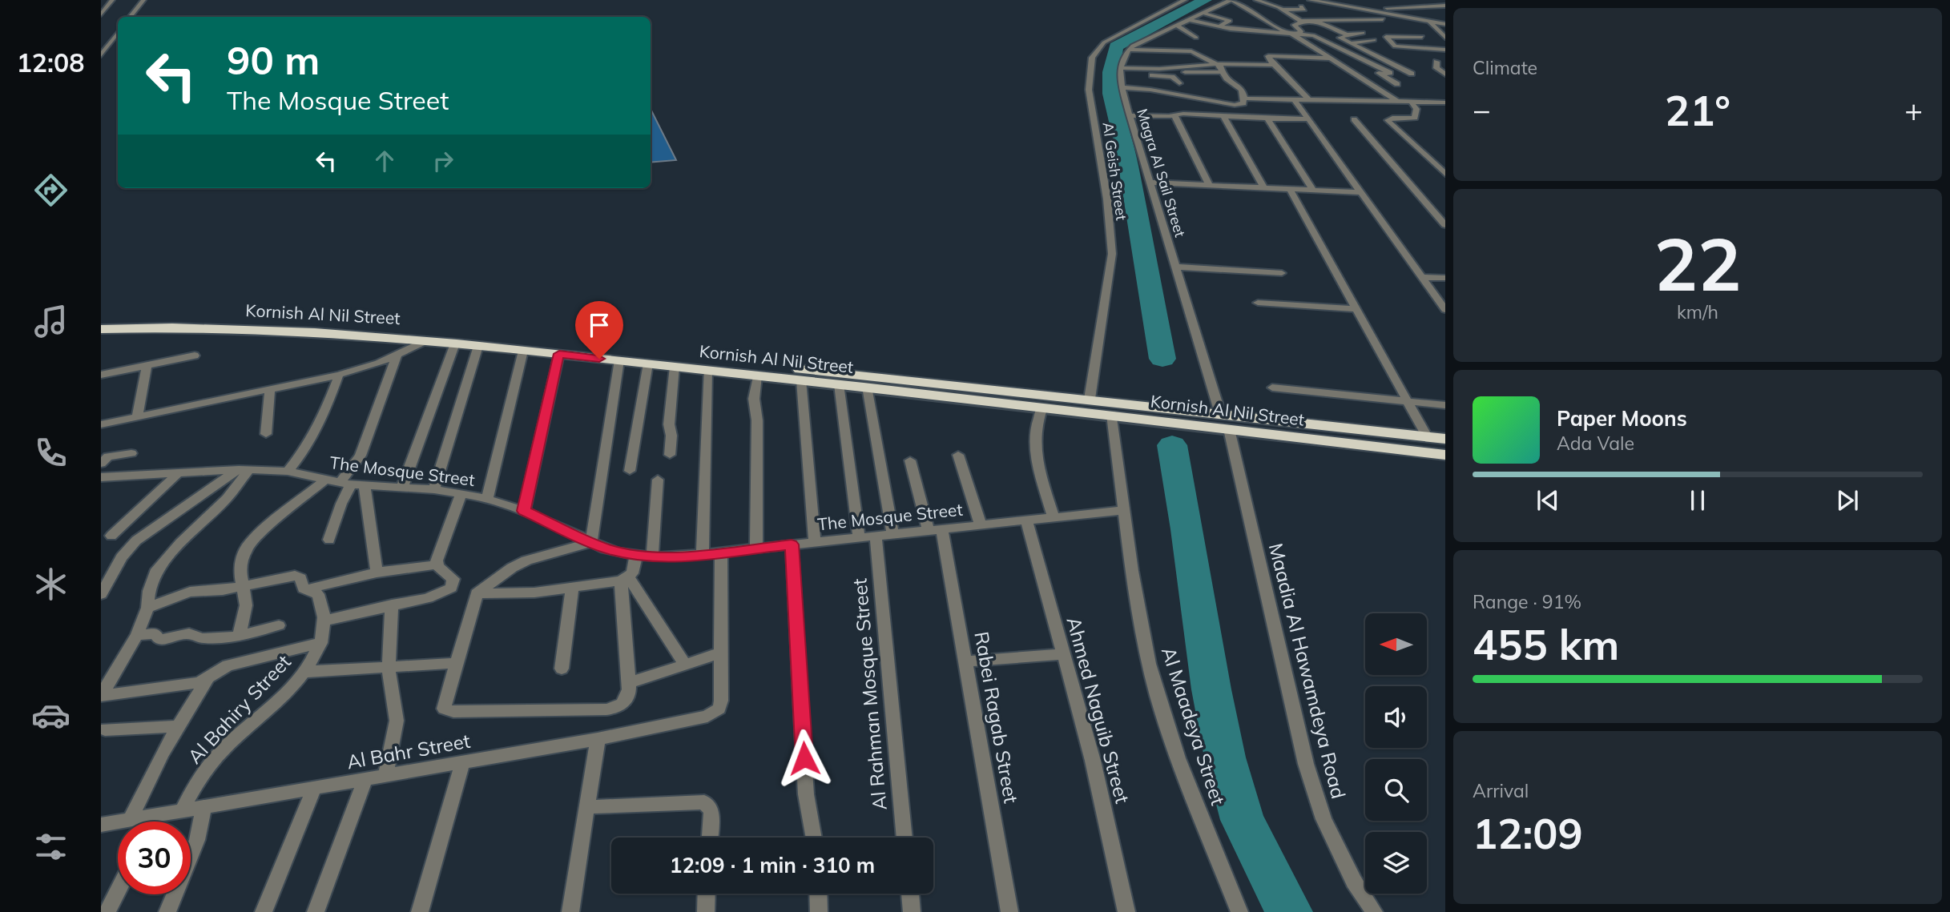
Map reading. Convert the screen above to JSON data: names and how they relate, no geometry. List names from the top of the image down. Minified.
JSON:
{"streets":{"highway":["Kornish Al Nil Street"],"street":["Al Geish Street","Magra Al Sail Street","The Mosque Street","Maadia Al Hawamdeya Road","Al Rahman Mosque Street","Al Bahiry Street","Ahmed Naguib Street","Rabei Ragab Street","Al Maadeya Street","Al Bahr Street"]},"crossings":[["Al Geish Street","Kornish Al Nil Street"],["Magra Al Sail Street","Kornish Al Nil Street"],["Kornish Al Nil Street","Maadia Al Hawamdeya Road"],["Kornish Al Nil Street","Al Maadeya Street"],["The Mosque Street","Al Rahman Mosque Street"],["The Mosque Street","Ahmed Naguib Street"],["The Mosque Street","Rabei Ragab Street"],["The Mosque Street","Al Maadeya Street"],["Al Bahiry Street","Al Bahr Street"]],"north":"left","page":{"tabs":"12:08","tile":["Climate",["22","km/h"],["Range · 91%","455 km"],["Arrival","12:09"]],"turn":["90 m","The Mosque Street"],"heat":["−","21°","+"],"song":["Paper Moons","Ada Vale"],"limit":"30","trip":"12:09 · 1 min · 310 m"}}
